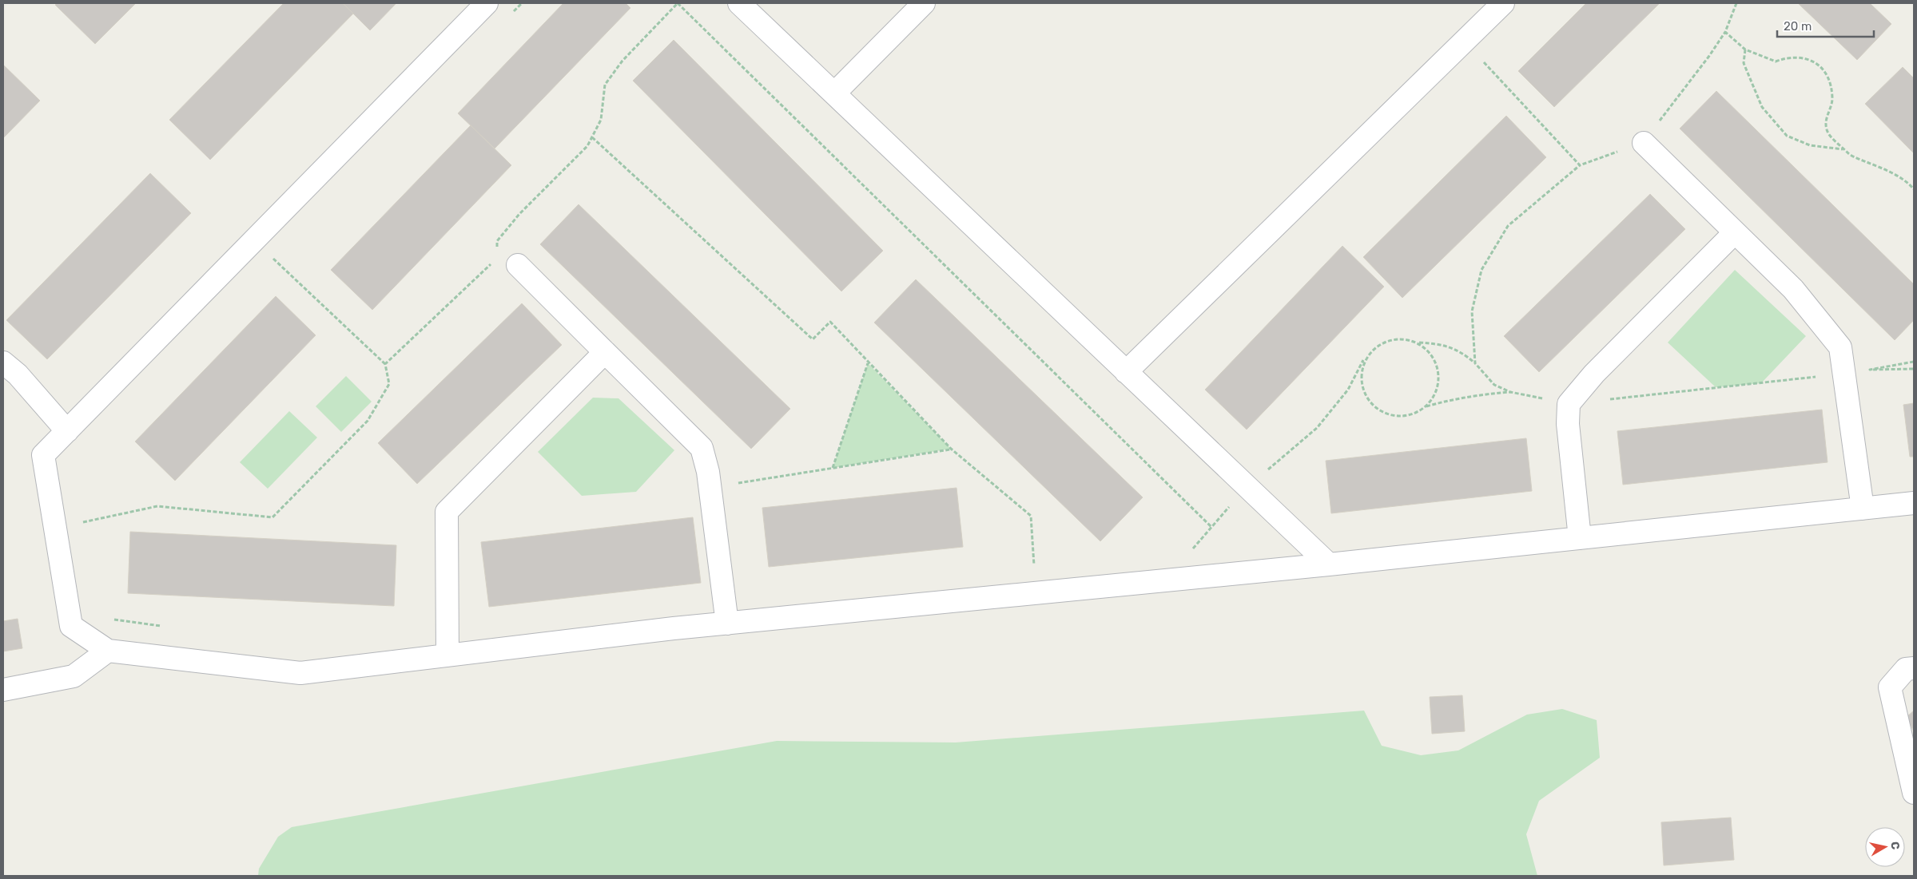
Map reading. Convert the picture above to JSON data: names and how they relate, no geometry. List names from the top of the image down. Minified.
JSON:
{"scale_bar":"20 m","north":"right"}
